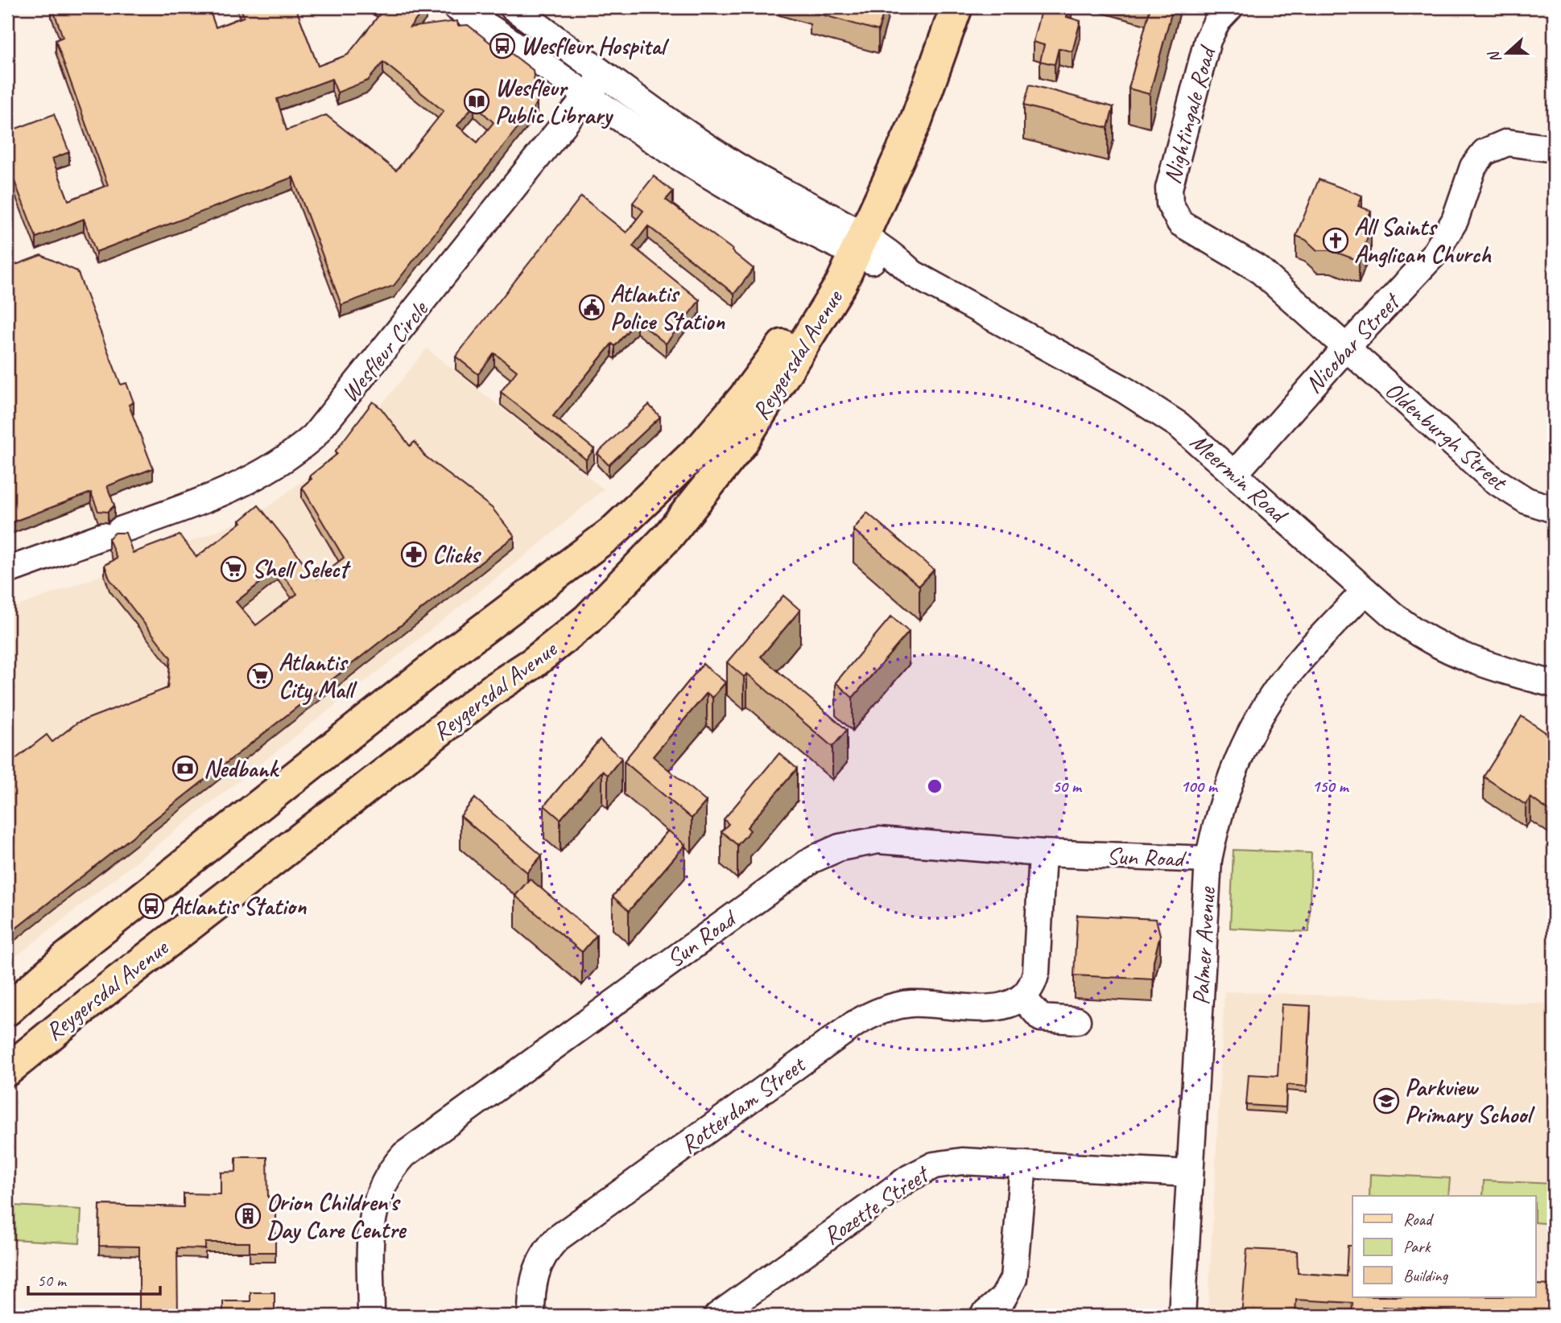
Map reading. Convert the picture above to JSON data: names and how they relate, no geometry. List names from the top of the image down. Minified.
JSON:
{"streets":{"main road":["Reygersdal Avenue"],"street":["Nightingale Road","Nicobar Street","Wesfleur Circle","Oldenburgh Street","Meermin Road","Sun Road","Palmer Avenue","Rotterdam Street","Rozette Street"]},"crossings":[["Nightingale Road","Nicobar Street"],["Nightingale Road","Oldenburgh Street"],["Nicobar Street","Oldenburgh Street"],["Nicobar Street","Meermin Road"],["Reygersdal Avenue","Meermin Road"],["Meermin Road","Palmer Avenue"],["Sun Road","Palmer Avenue"],["Palmer Avenue","Rozette Street"]],"places":{"bus stop":["Wesfleur Hospital","Atlantis Station"],"library":["Wesfleur Public Library"],"church":["All Saints Anglican Church"],"public building":["Atlantis Police Station"],"pharmacy":["Clicks"],"supermarket":["Shell Select","Atlantis City Mall"],"bank":["Nedbank"],"school or university":["Parkview Primary School"],"building":["Orion Children's Day Care Centre"]},"legend":["Road","Park","Building"],"scale_bar":"50 m","north":"left","rings":["50 m","100 m","150 m"]}
